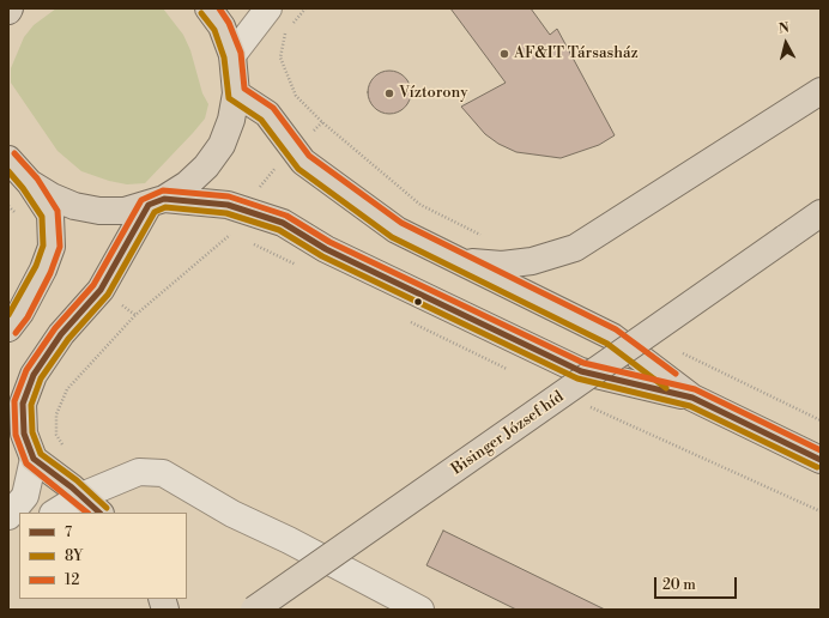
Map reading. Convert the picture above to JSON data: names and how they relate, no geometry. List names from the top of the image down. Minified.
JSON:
{"streets":{"main road":["Bisinger József híd"]},"places":["AF&IT Társasház","Víztorony"],"lines":["transit line 12","transit line 8Y","transit line 7"],"legend":["7","8Y","12"],"scale_bar":"20 m","north":"top"}
